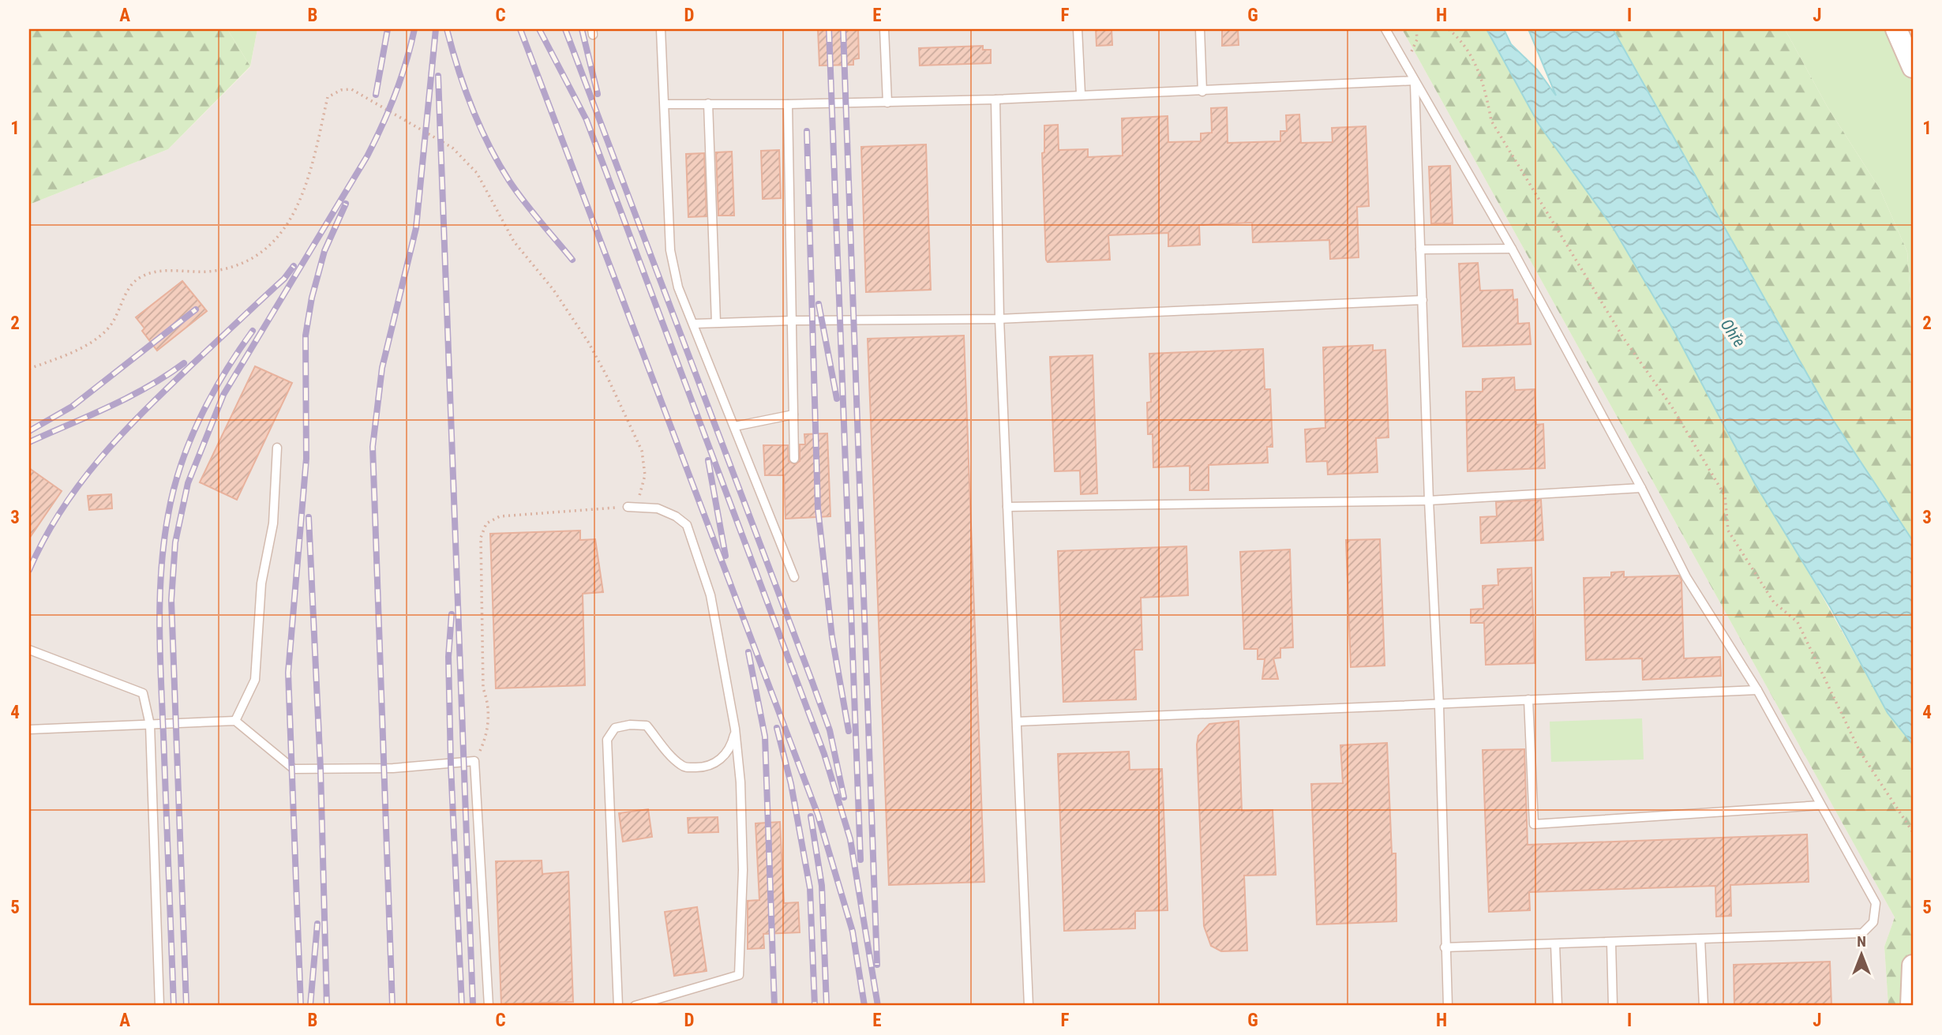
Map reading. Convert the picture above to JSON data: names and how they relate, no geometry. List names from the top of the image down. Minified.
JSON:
{"water":["Ohře"],"north":"top","grid":{"columns":["A","B","C","D","E","F","G","H","I","J"],"rows":["1","2","3","4","5"]}}
